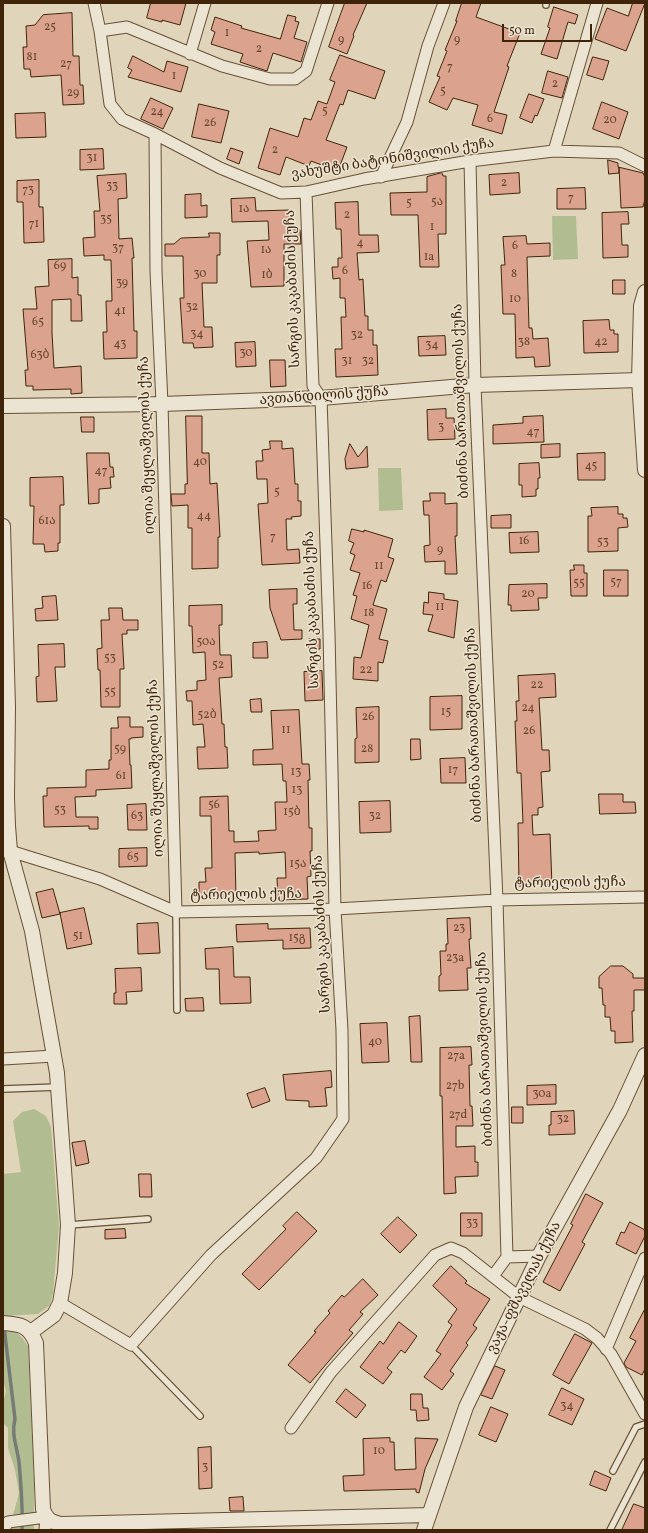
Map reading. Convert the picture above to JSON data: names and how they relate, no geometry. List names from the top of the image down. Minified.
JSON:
{"streets":{"street":["ვახუშტი ბატონიშვილის ქუჩა","სარგის კაკაბაძის ქუჩა","ავთანდილის ქუჩა","ბიძინა ბარათაშვილის ქუჩა","ილია შეყლაშვილის ქუჩა","ტარიელის ქუჩა","ვაჟა-ფშაველას ქუჩა"]},"crossings":[["ვახუშტი ბატონიშვილის ქუჩა","სარგის კაკაბაძის ქუჩა"],["ვახუშტი ბატონიშვილის ქუჩა","ბიძინა ბარათაშვილის ქუჩა"],["ვახუშტი ბატონიშვილის ქუჩა","ილია შეყლაშვილის ქუჩა"],["სარგის კაკაბაძის ქუჩა","ავთანდილის ქუჩა"],["სარგის კაკაბაძის ქუჩა","ტარიელის ქუჩა"],["ავთანდილის ქუჩა","ბიძინა ბარათაშვილის ქუჩა"],["ავთანდილის ქუჩა","ილია შეყლაშვილის ქუჩა"],["ბიძინა ბარათაშვილის ქუჩა","ტარიელის ქუჩა"],["ილია შეყლაშვილის ქუჩა","ტარიელის ქუჩა"]],"house_numbers":["25","1","9","9","2","81","27","7","1","2","5","29","5","24","6","20","26","2","31","2","33","73","7","5ა","5","1ა","2","35","71","1","4","6","37","1ა","1a","69","6","30","8","1ბ","39","10","32","41","65","34","32","38","42","43","34","30","63ბ","31","32","3","47","40","45","47","5","44","61ა","7","16","53","9","11","57","55","16","20","11","18","50ა","53","52","22","22","55","24","15","52ბ","26","11","26","59","28","17","13","61","13","56","53","15ბ","63","32","65","15ა","23","51","15გ","23a","40","27a","27b","30a","27d","32","33","34","10","3"],"scale_bar":"50 m"}
